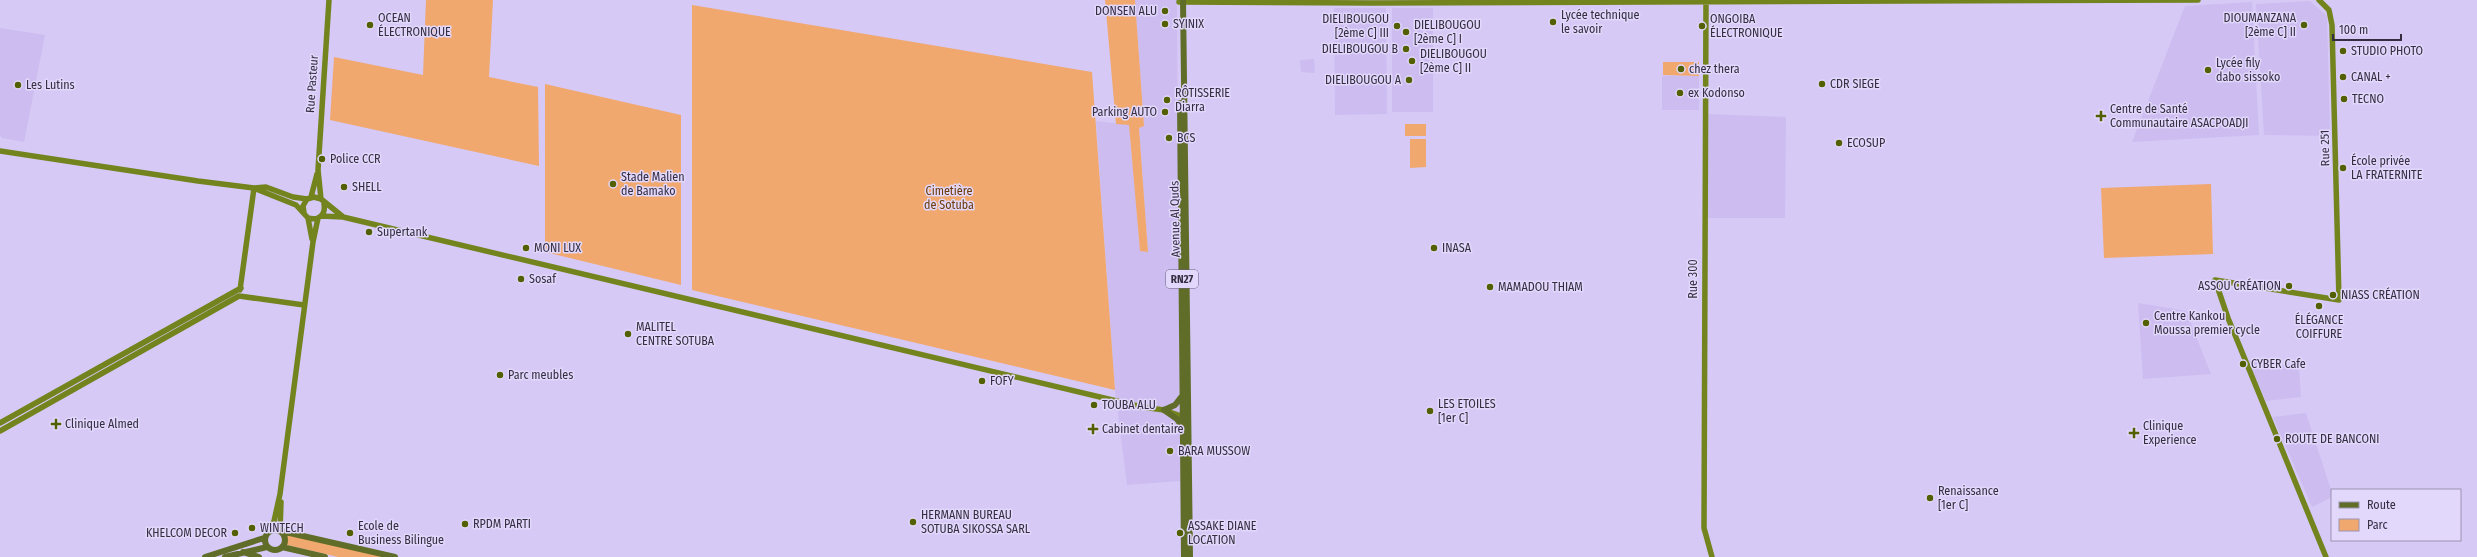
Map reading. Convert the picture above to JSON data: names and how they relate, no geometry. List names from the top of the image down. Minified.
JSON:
{"streets":{"main road":["Avenue Al Quds","RN27"],"street":["Rue Pasteur","Rue 251","Rue 300"]},"parks":["Cimetière de Sotuba"],"places":{"other":["DONSEN ALU","Lycée technique le savoir","SYINIX","OCEAN ÉLECTRONIQUE","DIOUMANZANA [2ème C] II","DIELIBOUGOU [2ème C] III","ONGOIBA ÉLECTRONIQUE","DIELIBOUGOU [2ème C] I","DIELIBOUGOU B","STUDIO PHOTO","DIELIBOUGOU [2ème C] II","chez thera","Lycée fily dabo sissoko","CANAL +","DIELIBOUGOU A","CDR SIEGE","Les Lutins","ex Kodonso","TECNO","RÔTISSERIE Diarra","Parking AUTO","BCS","ECOSUP","Police CCR","École privée LA FRATERNITE","Stade Malien de Bamako","SHELL","Supertank","MONI LUX","INASA","Sosaf","ASSOU CRÉATION","MAMADOU THIAM","NIASS CRÉATION","ÉLÉGANCE COIFFURE","Centre Kankou Moussa premier cycle","MALITEL CENTRE SOTUBA","CYBER Cafe","Parc meubles","FOFY","TOUBA ALU","LES ETOILES [1er C]","ROUTE DE BANCONI","BARA MUSSOW","Renaissance [1er C]","HERMANN BUREAU SOTUBA SIKOSSA SARL","RPDM PARTI","WINTECH","KHELCOM DECOR","Ecole de Business Bilingue","ASSAKE DIANE LOCATION"],"health":["Centre de Santé Communautaire ASACPOADJI","Clinique Almed","Cabinet dentaire","Clinique Experience"]},"legend":["Route","Parc"],"scale_bar":"100 m"}
